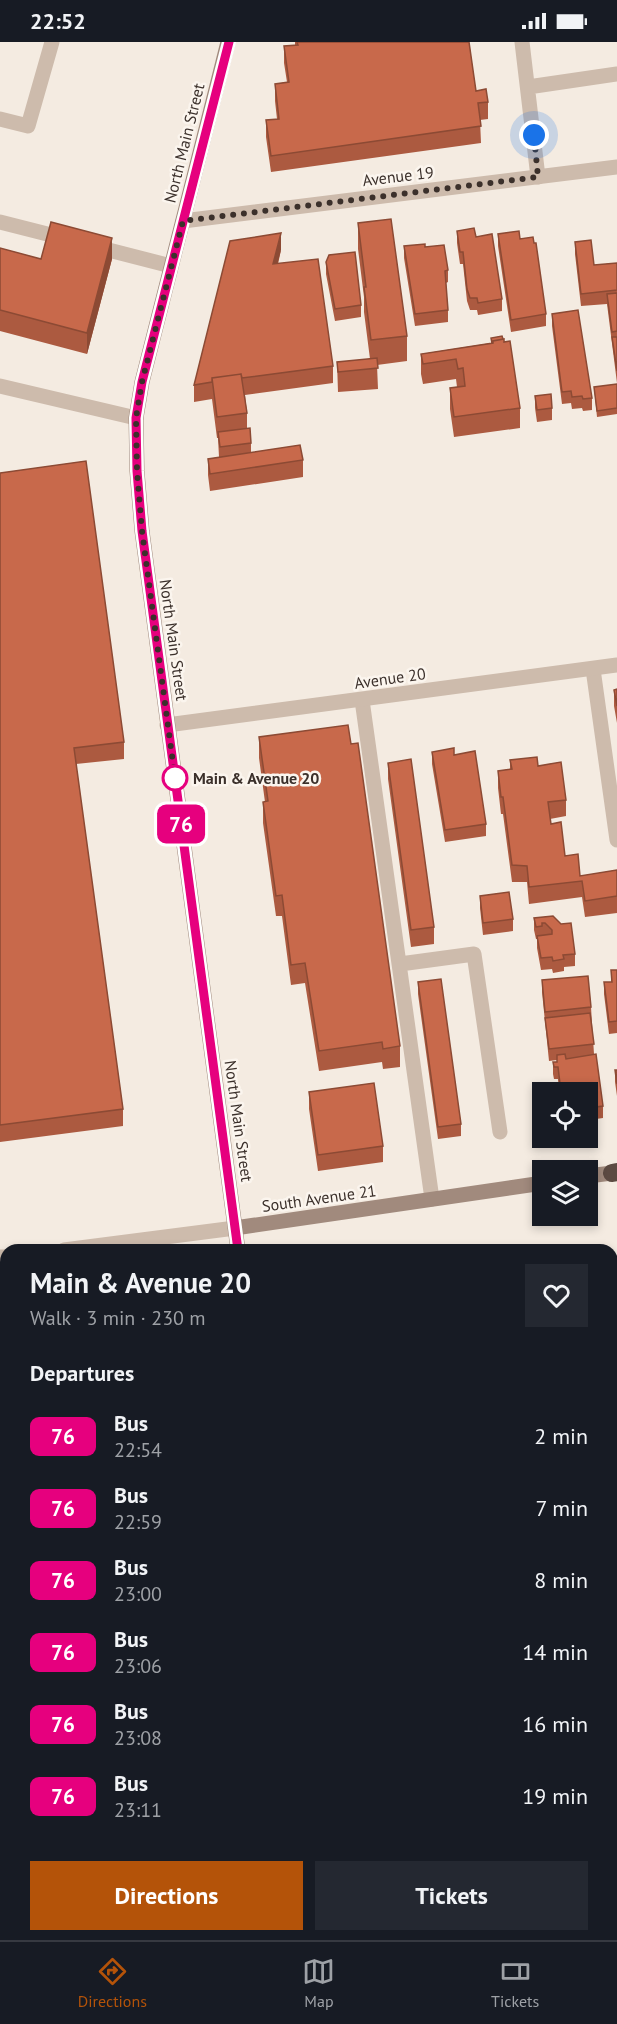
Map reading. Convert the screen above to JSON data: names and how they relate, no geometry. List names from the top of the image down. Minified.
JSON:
{"streets":{"main road":["North Main Street","South Avenue 21"],"street":["Avenue 19","Avenue 20"]},"crossings":[["North Main Street","Avenue 19"],["North Main Street","Avenue 20"],["North Main Street","South Avenue 21"]],"places":["Main & Avenue 20"],"lines":["bus line 76"],"page":{"status":"22:52","on_map":"76","heading":[["Main & Avenue 20","Walk · 3 min · 230 m"],"Departures"],"list":[{"mark":"76","name":"Bus","note":"22:54","value":"2 min"},{"mark":"76","name":"Bus","note":"22:59","value":"7 min"},{"mark":"76","name":"Bus","note":"23:00","value":"8 min"},{"mark":"76","name":"Bus","note":"23:06","value":"14 min"},{"mark":"76","name":"Bus","note":"23:08","value":"16 min"},{"mark":"76","name":"Bus","note":"23:11","value":"19 min"}],"buttons":["Directions","Tickets"],"tabs":["Directions","Map","Tickets"]}}
